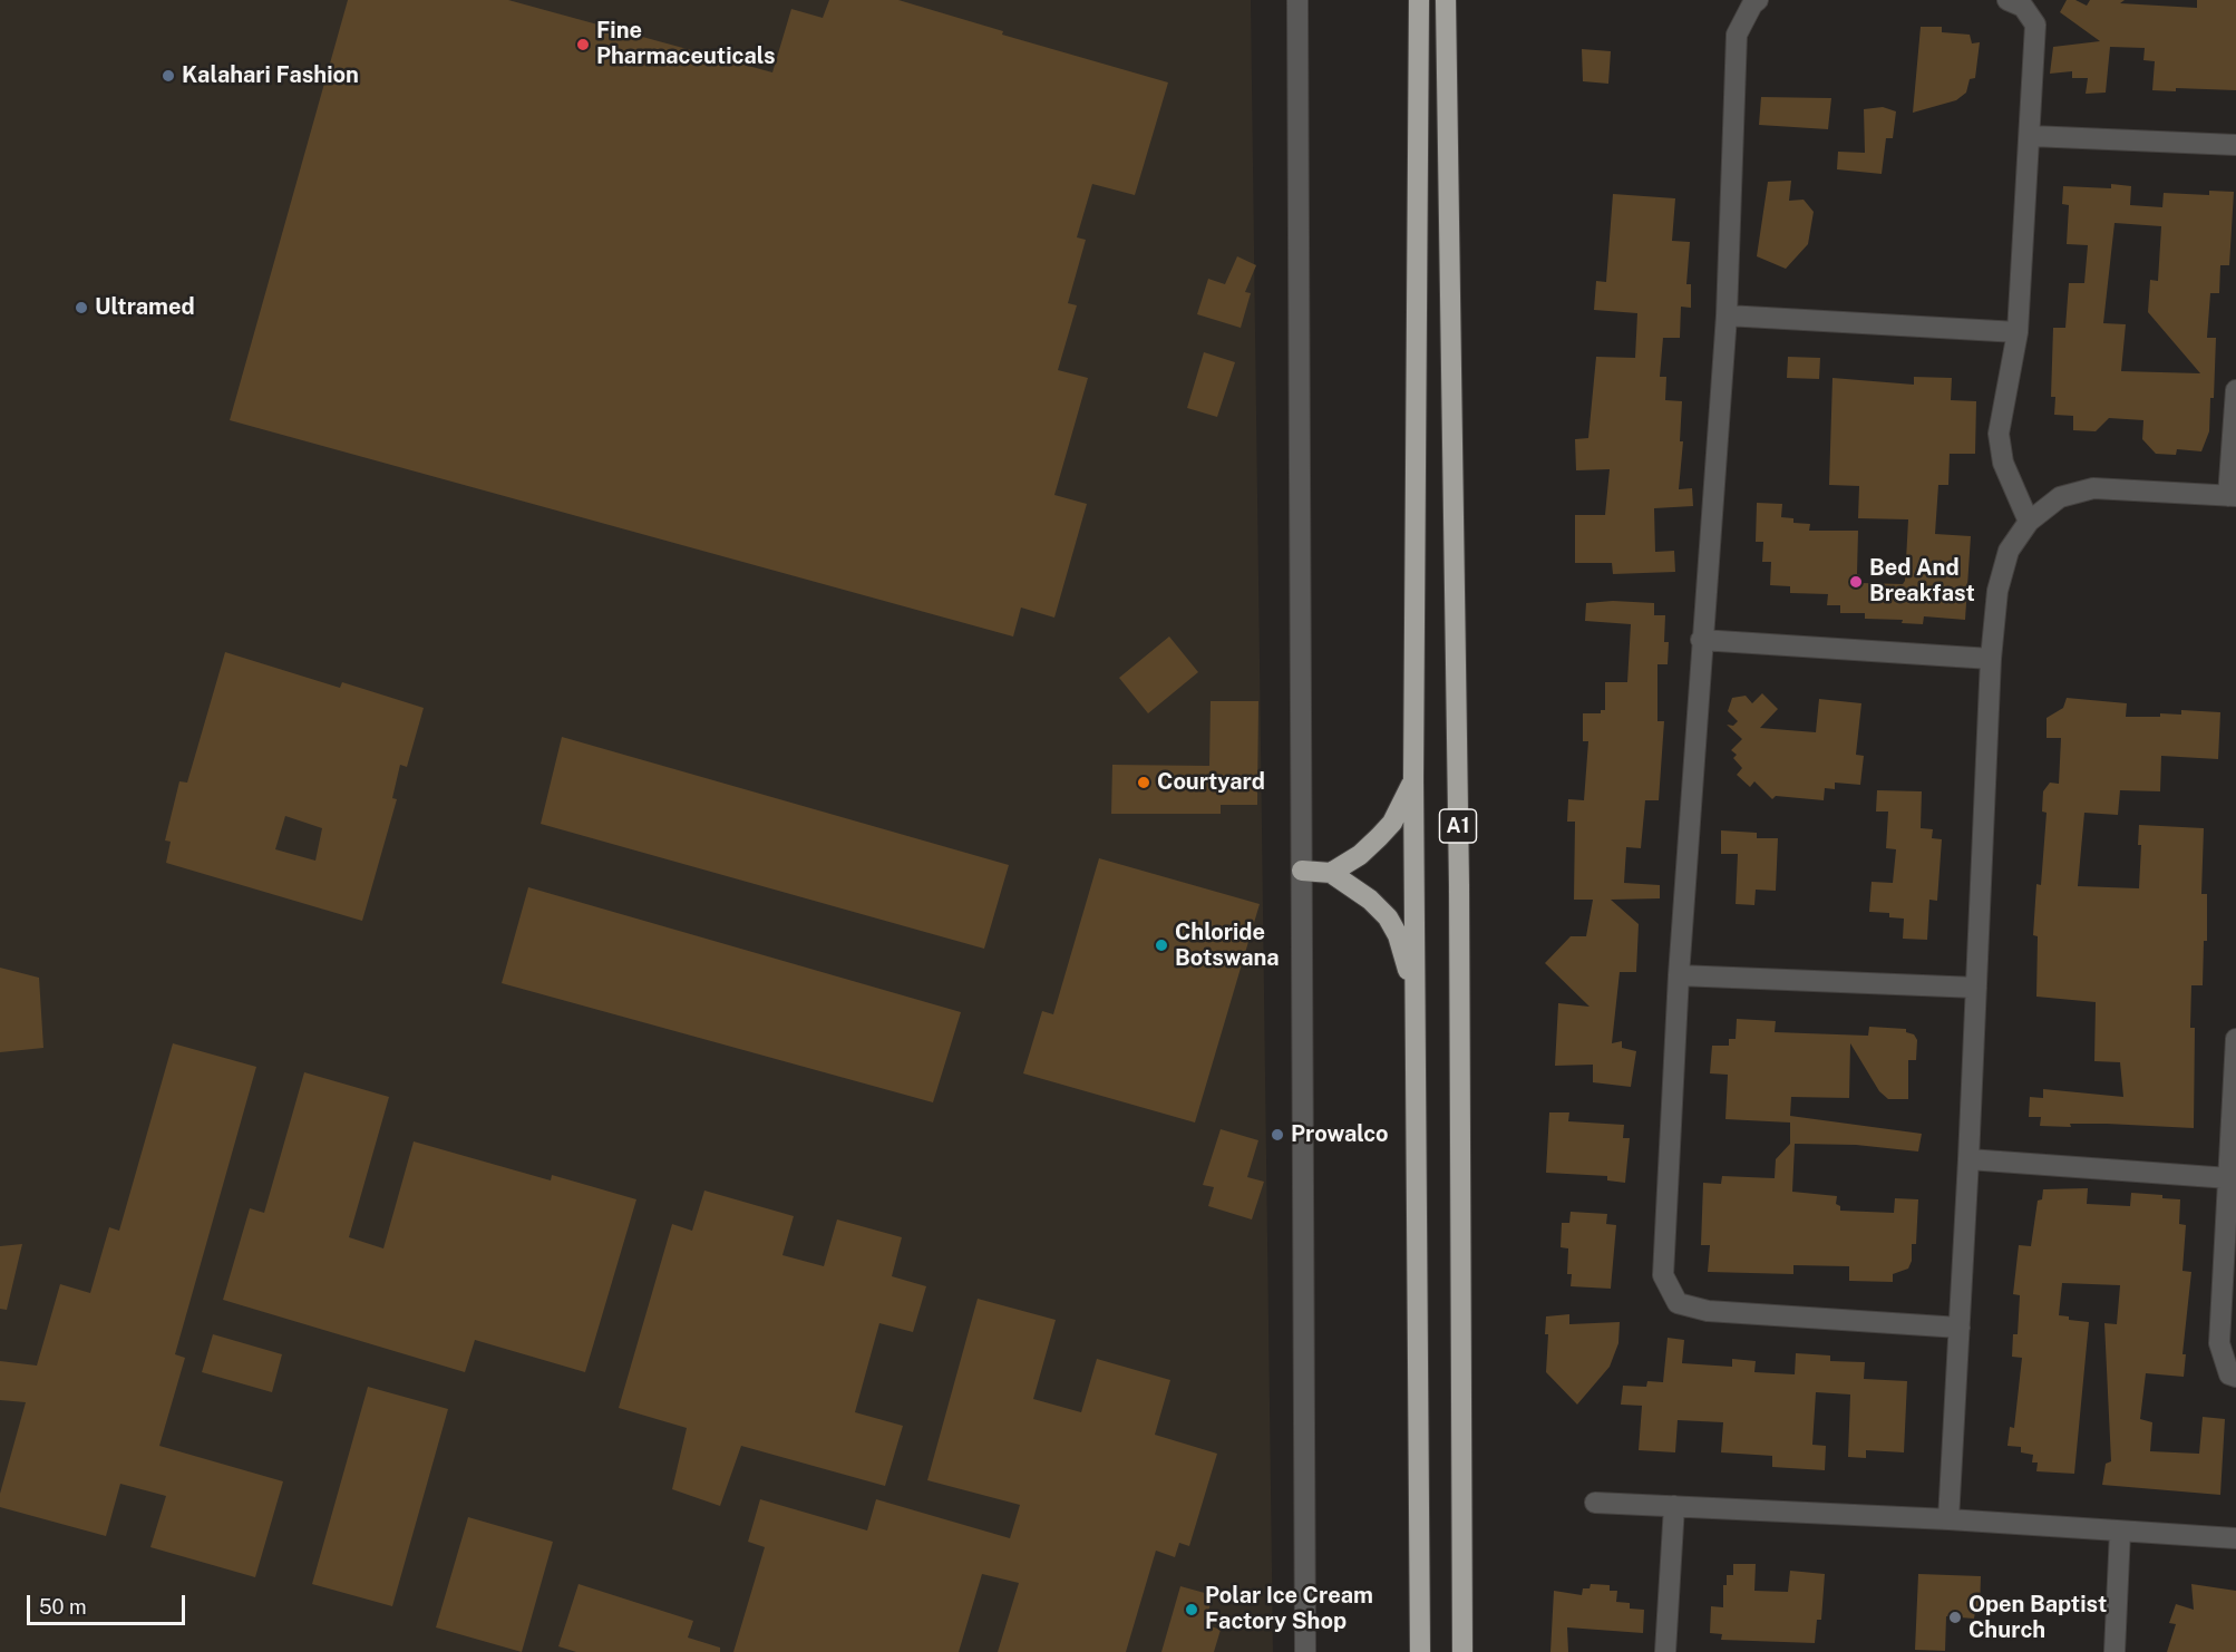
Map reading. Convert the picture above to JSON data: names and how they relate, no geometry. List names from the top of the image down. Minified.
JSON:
{"streets":{"highway":["A1"]},"places":["Fine Pharmaceuticals","Kalahari Fashion","Ultramed","Bed And Breakfast","Courtyard","Chloride Botswana","Prowalco","Polar Ice Cream Factory Shop","Open Baptist Church"],"scale_bar":"50 m"}
